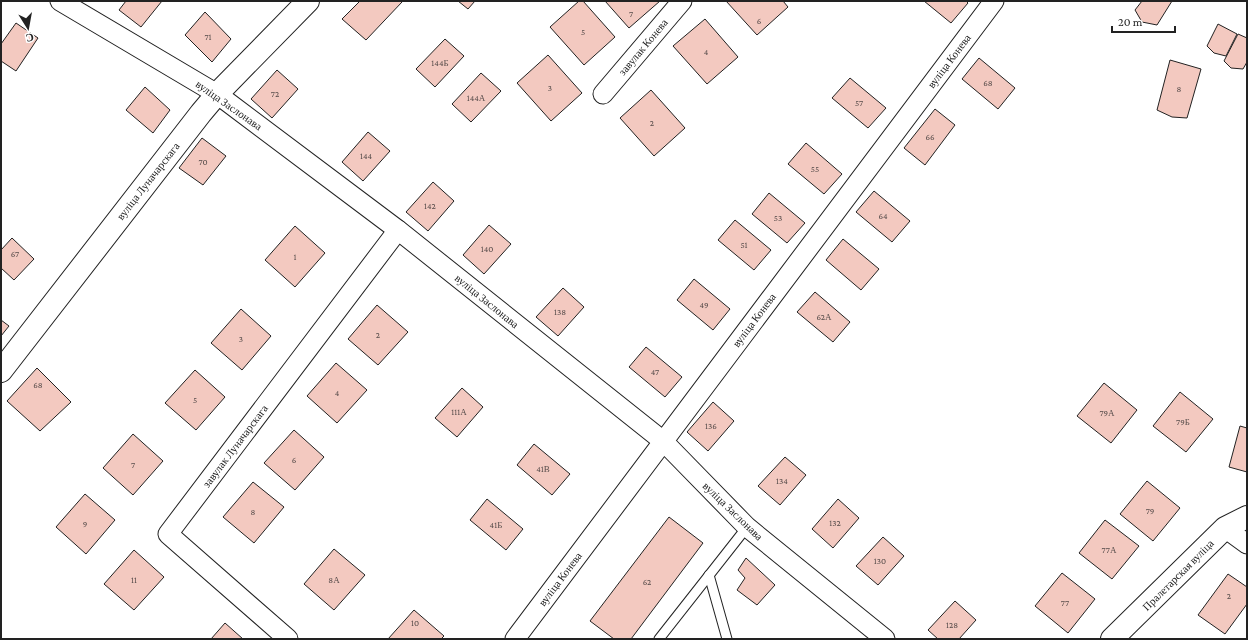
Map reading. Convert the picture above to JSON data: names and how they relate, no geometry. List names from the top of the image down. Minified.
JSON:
{"streets":{"street":["завулак Конева","вуліца Конева","вуліца Заслонава","вуліца Луначарскага","завулак Луначарскага","Пралетарская вуліца"]},"crossings":[["вуліца Конева","вуліца Заслонава"],["вуліца Заслонава","вуліца Луначарскага"],["вуліца Заслонава","завулак Луначарскага"]],"house_numbers":["7","6","5","71","4","144Б","68","3","8","72","144А","57","2","66","144","70","55","142","64","53","51","140","67","1","49","138","62А","2","3","47","68","4","5","111А","79А","79Б","136","6","7","41В","134","79","8","132","9","41Б","77А","130","11","8А","62","2","77","10","128"],"scale_bar":"20 m","north":"bottom"}
